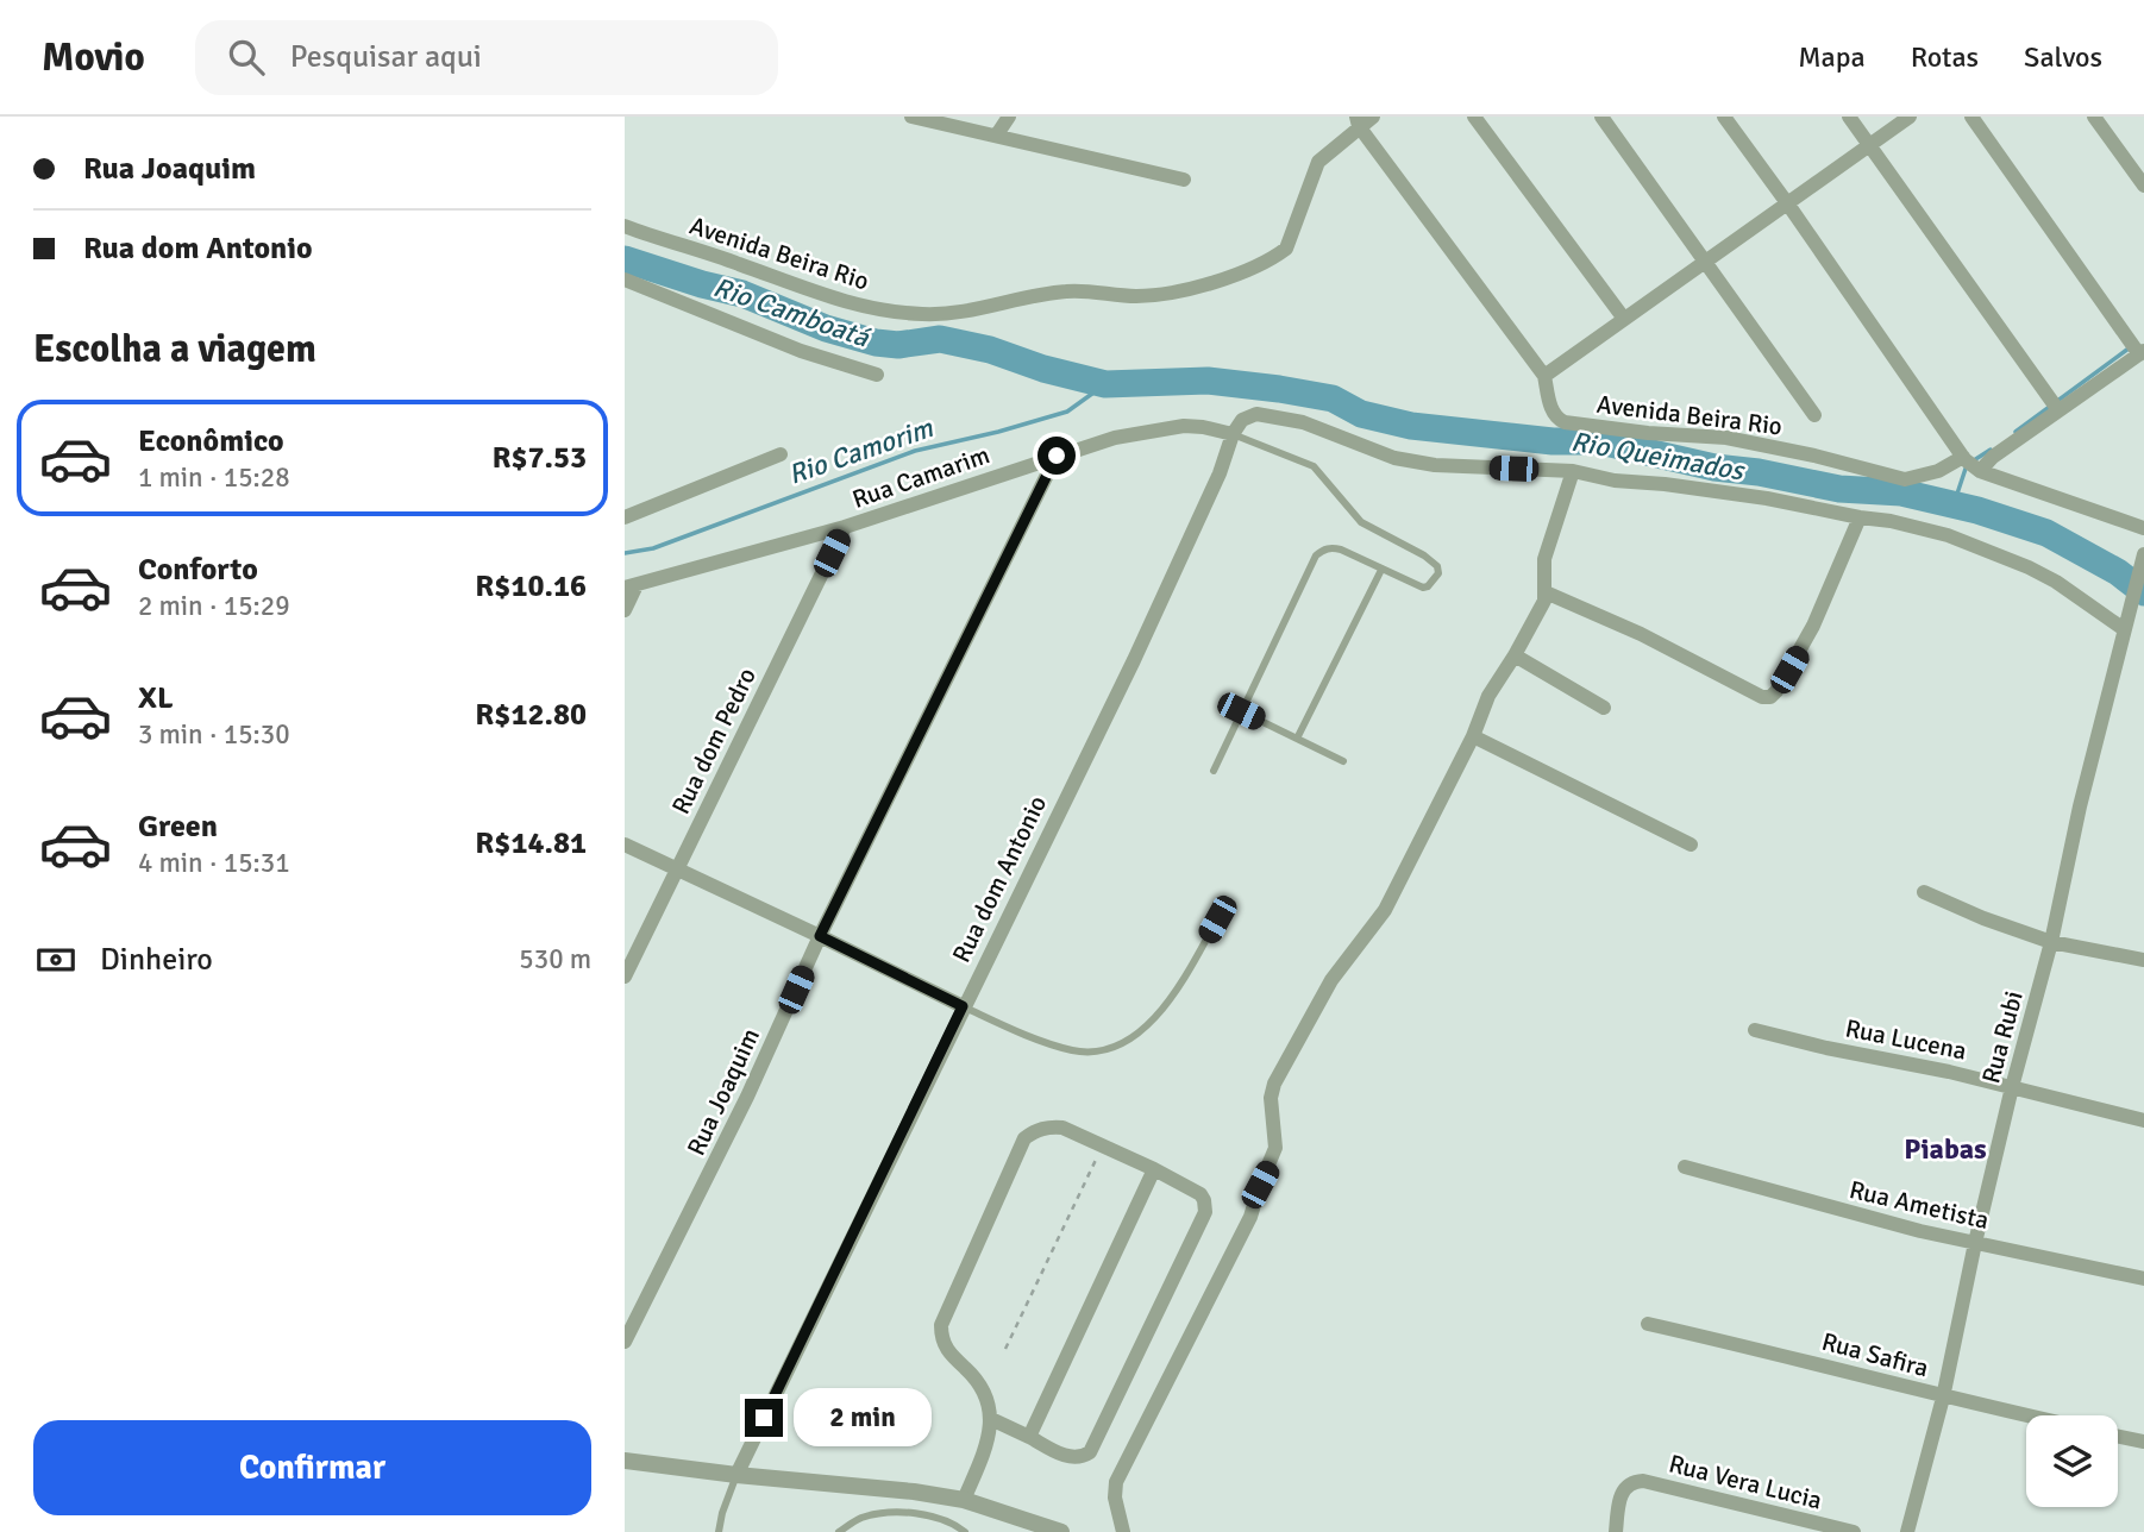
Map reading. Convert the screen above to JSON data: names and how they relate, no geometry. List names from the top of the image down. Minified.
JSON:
{"streets":{"street":["Avenida Beira Rio","Rua Camarim","Rua dom Pedro","Rua dom Antonio","Rua Rubi","Rua Lucena","Rua Joaquim","Rua Ametista","Rua Safira","Rua Vera Lucia"]},"crossings":[["Rua Camarim","Rua dom Pedro"],["Rua Camarim","Rua dom Antonio"],["Rua Camarim","Rua Joaquim"],["Rua Rubi","Rua Lucena"],["Rua Rubi","Rua Ametista"],["Rua Rubi","Rua Safira"]],"districts":["Piabas"],"water":["Rio Camboatá","Rio Camorim","Rio Queimados"],"page":{"header":"Movio","search":"Pesquisar aqui","nav":["Mapa","Rotas","Salvos"],"banner":["Rua Joaquim","Rua dom Antonio"],"heading":"Escolha a viagem","list":[{"name":"Econômico","note":"1 min · 15:28","value":"R$7.53"},{"name":"Conforto","note":"2 min · 15:29","value":"R$10.16"},{"name":"XL","note":"3 min · 15:30","value":"R$12.80"},{"name":"Green","note":"4 min · 15:31","value":"R$14.81"}],"pay":["Dinheiro","530 m"],"bubble":"2 min","buttons":"Confirmar"}}
